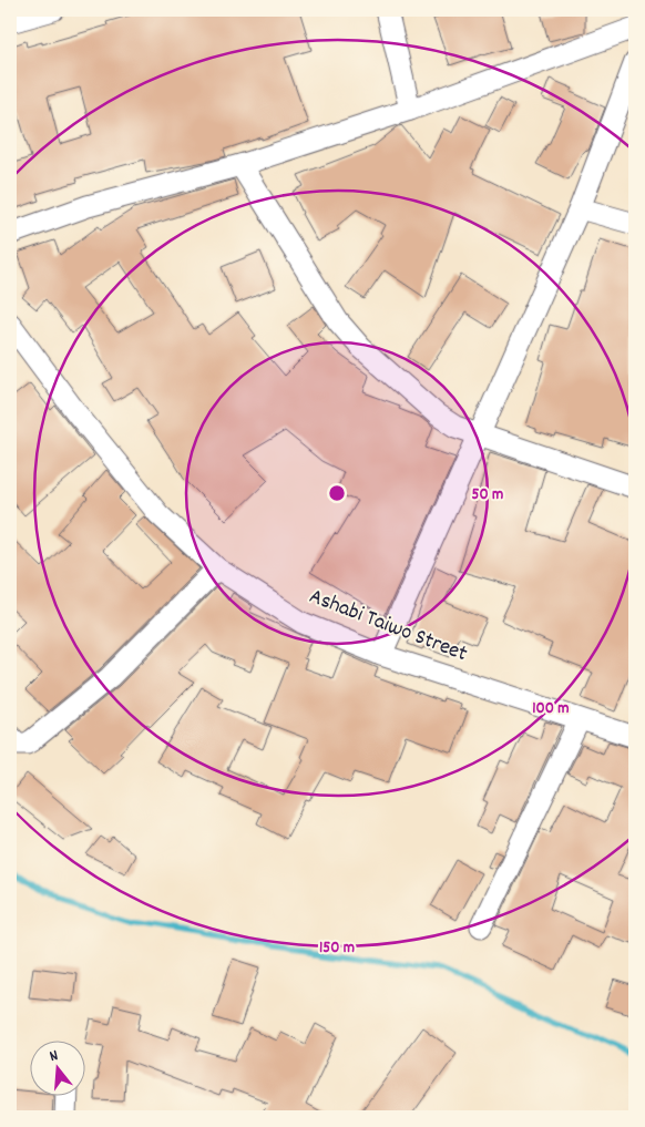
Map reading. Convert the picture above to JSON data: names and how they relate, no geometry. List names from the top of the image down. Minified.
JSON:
{"streets":{"street":["Ashabi Taiwo Street"]},"north":"top","rings":["50 m","100 m","150 m"]}
